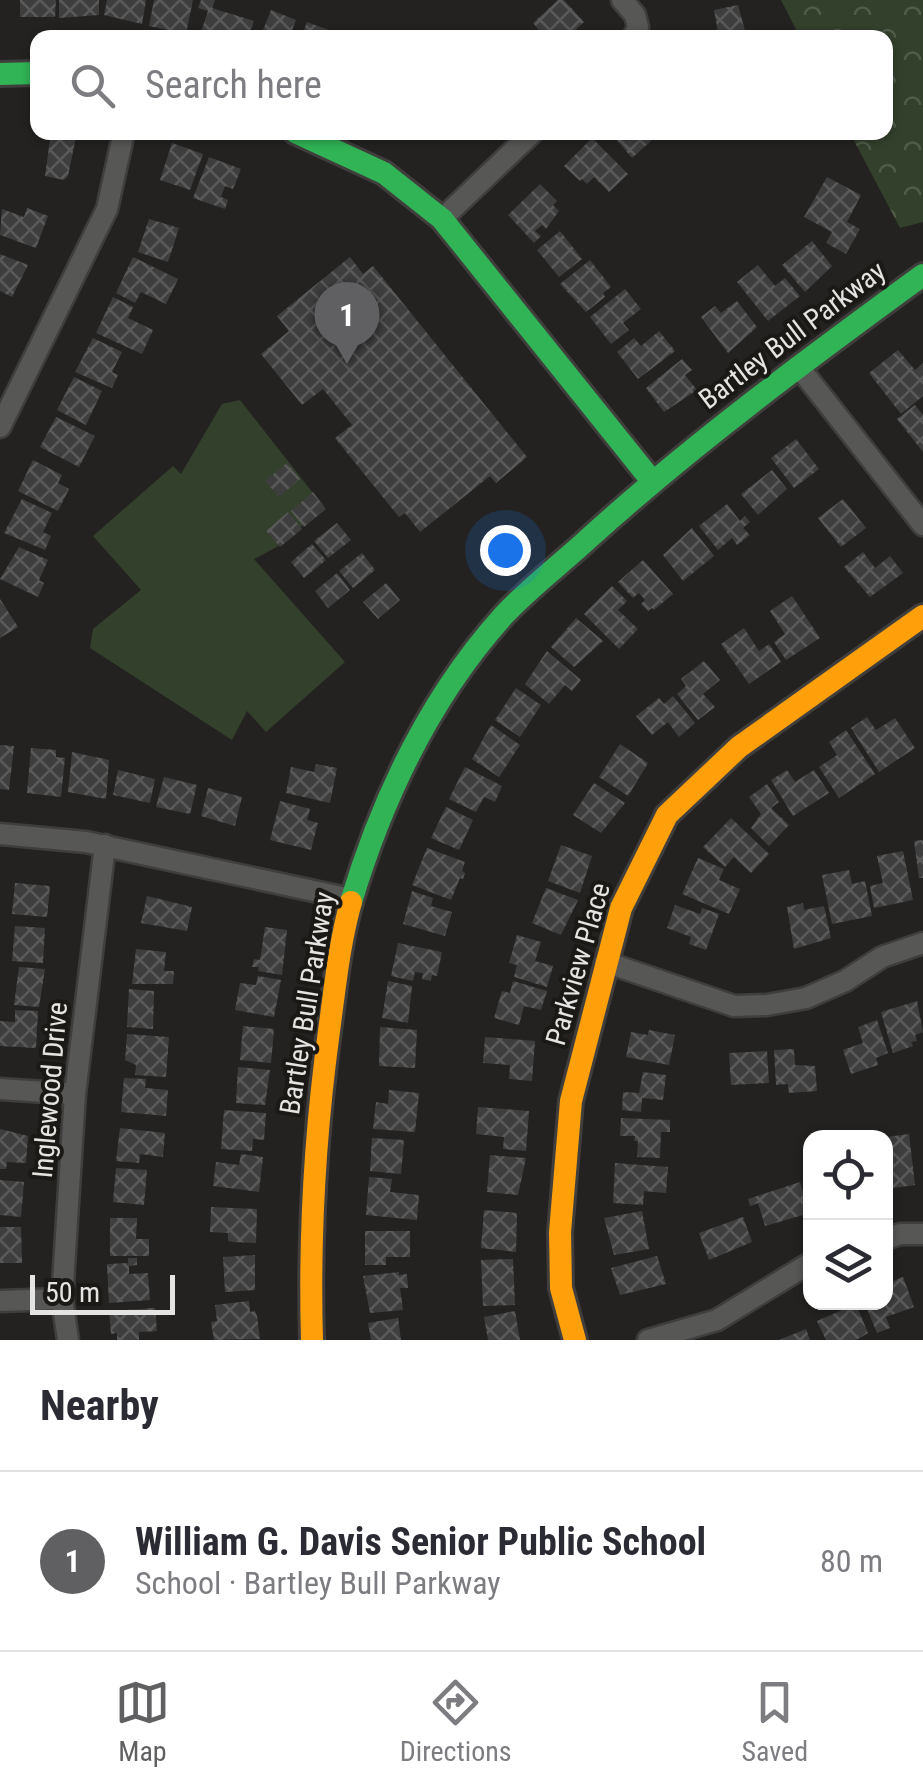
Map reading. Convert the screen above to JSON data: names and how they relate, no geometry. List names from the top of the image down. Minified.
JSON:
{"streets":{"street":["Bartley Bull Parkway","Parkview Place","Inglewood Drive"]},"scale_bar":"50 m","page":{"search":"Search here","pins":"1","scale":"50 m","heading":"Nearby","list":[{"mark":"1","name":"William G. Davis Senior Public School","note":"School · Bartley Bull Parkway","value":"80 m"}],"nav":["Map","Directions","Saved"]}}
